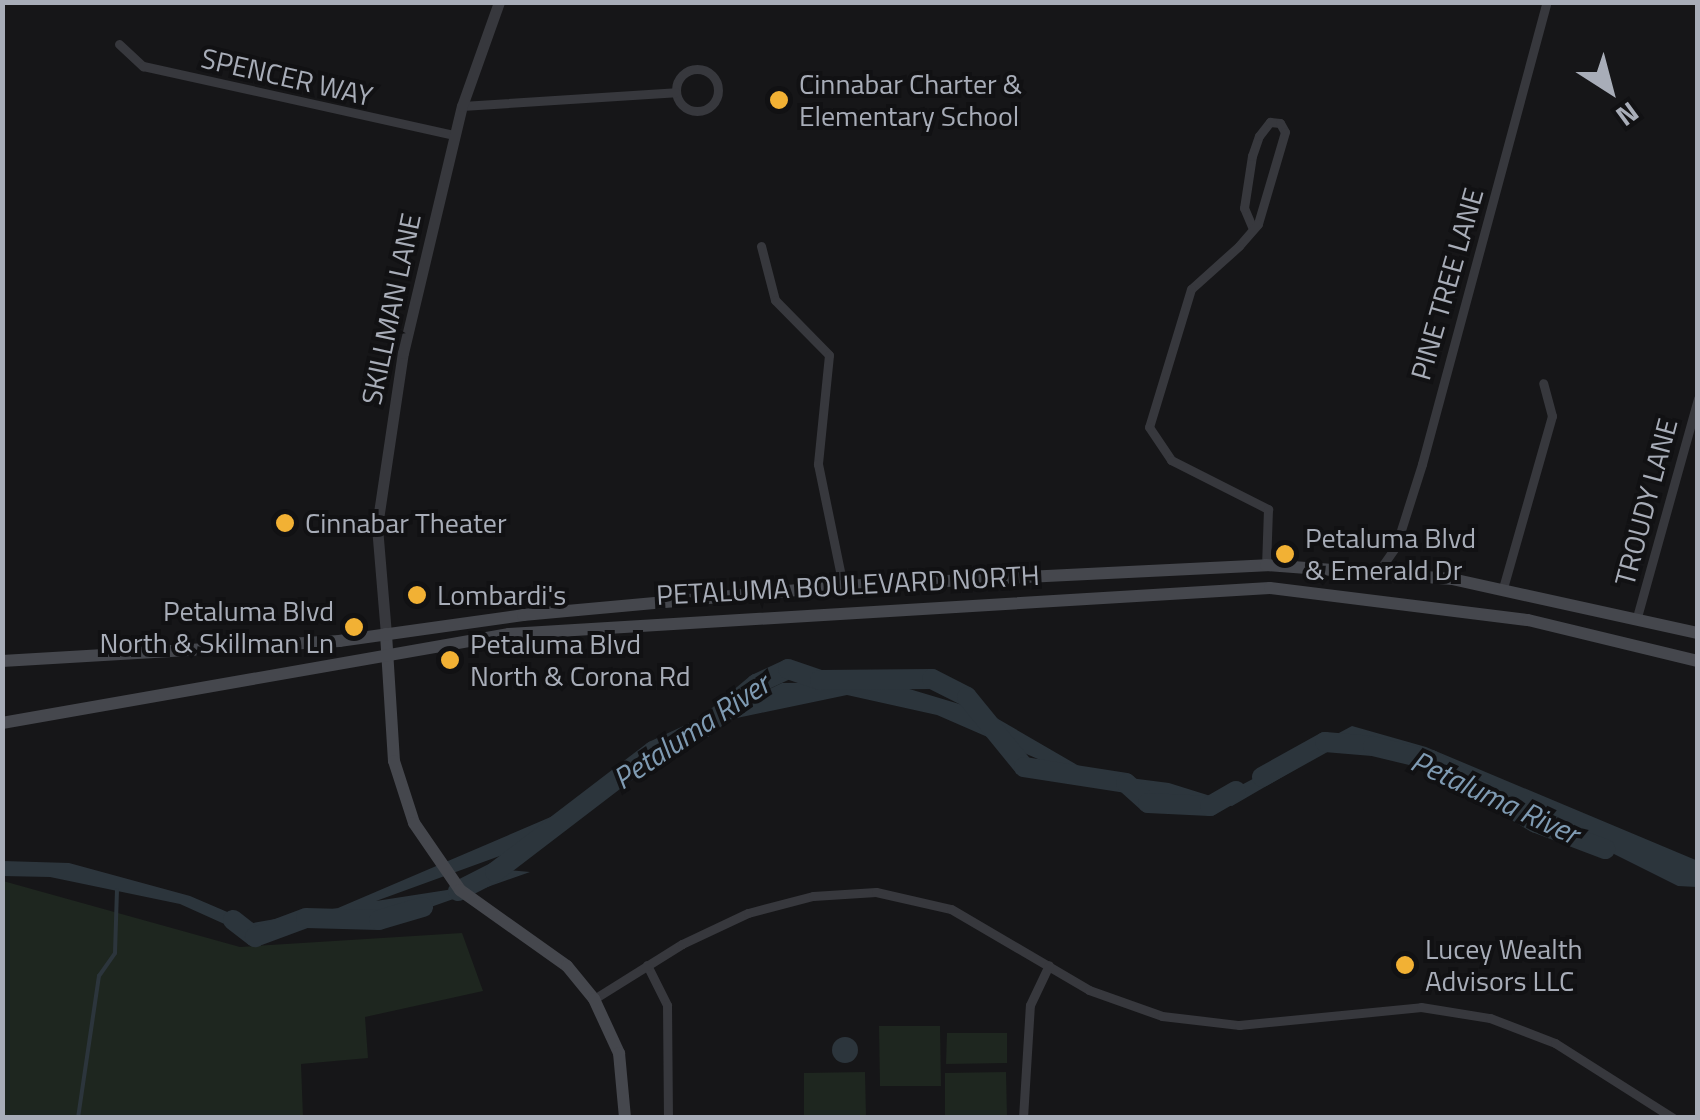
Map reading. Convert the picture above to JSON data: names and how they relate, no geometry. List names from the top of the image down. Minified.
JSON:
{"streets":{"main road":["PETALUMA BOULEVARD NORTH"],"street":["SPENCER WAY","PINE TREE LANE","SKILLMAN LANE","TROUDY LANE"]},"crossings":[["SPENCER WAY","SKILLMAN LANE"],["PINE TREE LANE","PETALUMA BOULEVARD NORTH"],["SKILLMAN LANE","PETALUMA BOULEVARD NORTH"],["TROUDY LANE","PETALUMA BOULEVARD NORTH"]],"water":["Petaluma River"],"places":["Cinnabar Charter & Elementary School","Cinnabar Theater","Petaluma Blvd & Emerald Dr","Lombardi's","Petaluma Blvd North & Skillman Ln","Petaluma Blvd North & Corona Rd","Lucey Wealth Advisors LLC"],"north":"bottom right"}
